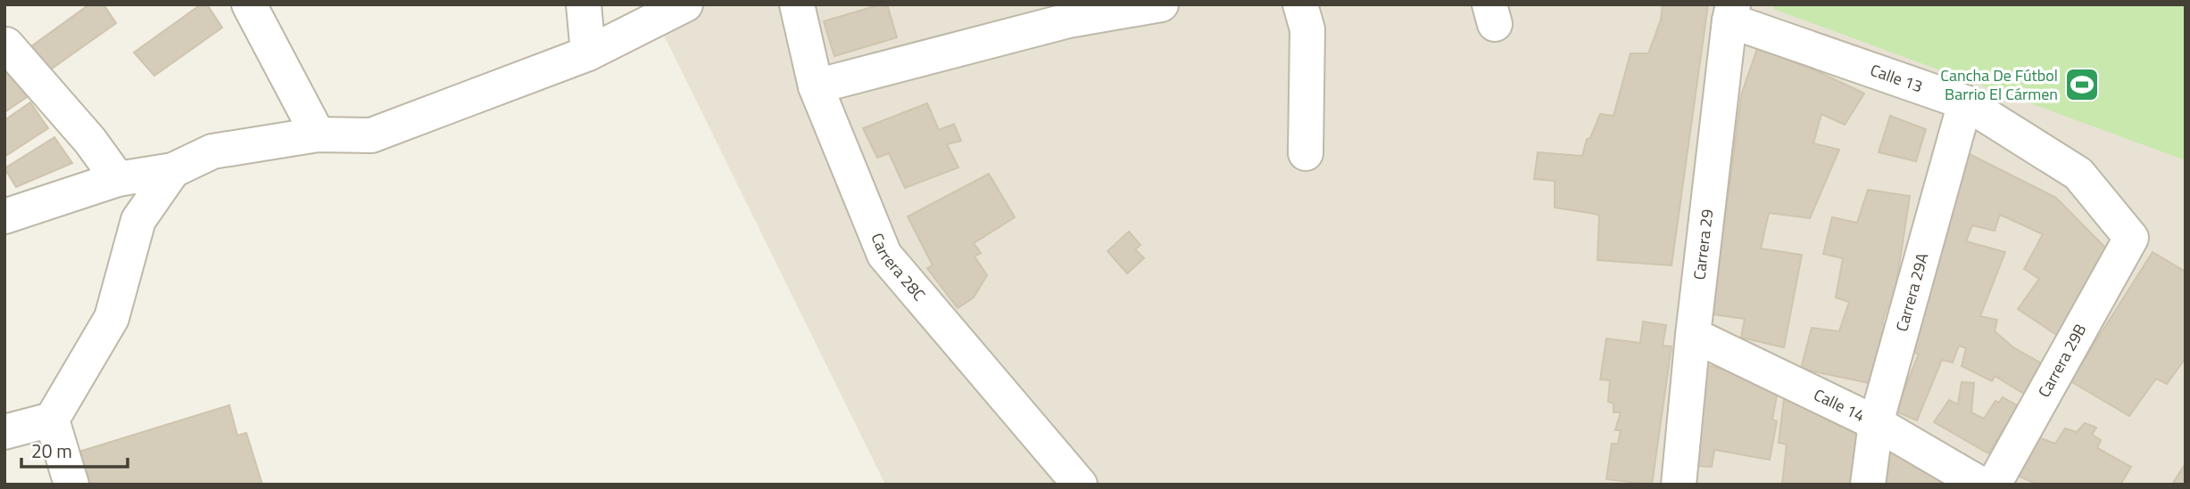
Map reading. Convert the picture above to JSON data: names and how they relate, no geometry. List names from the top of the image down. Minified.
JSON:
{"streets":{"street":["Calle 13","Carrera 29","Carrera 28C","Carrera 29A","Carrera 29B","Calle 14"]},"crossings":[["Calle 13","Carrera 29"],["Calle 13","Carrera 29A"],["Calle 13","Carrera 29B"],["Carrera 29","Calle 14"],["Carrera 29A","Calle 14"]],"places":{"sports":["Cancha De Fútbol Barrio El Cármen"]},"scale_bar":"20 m"}
